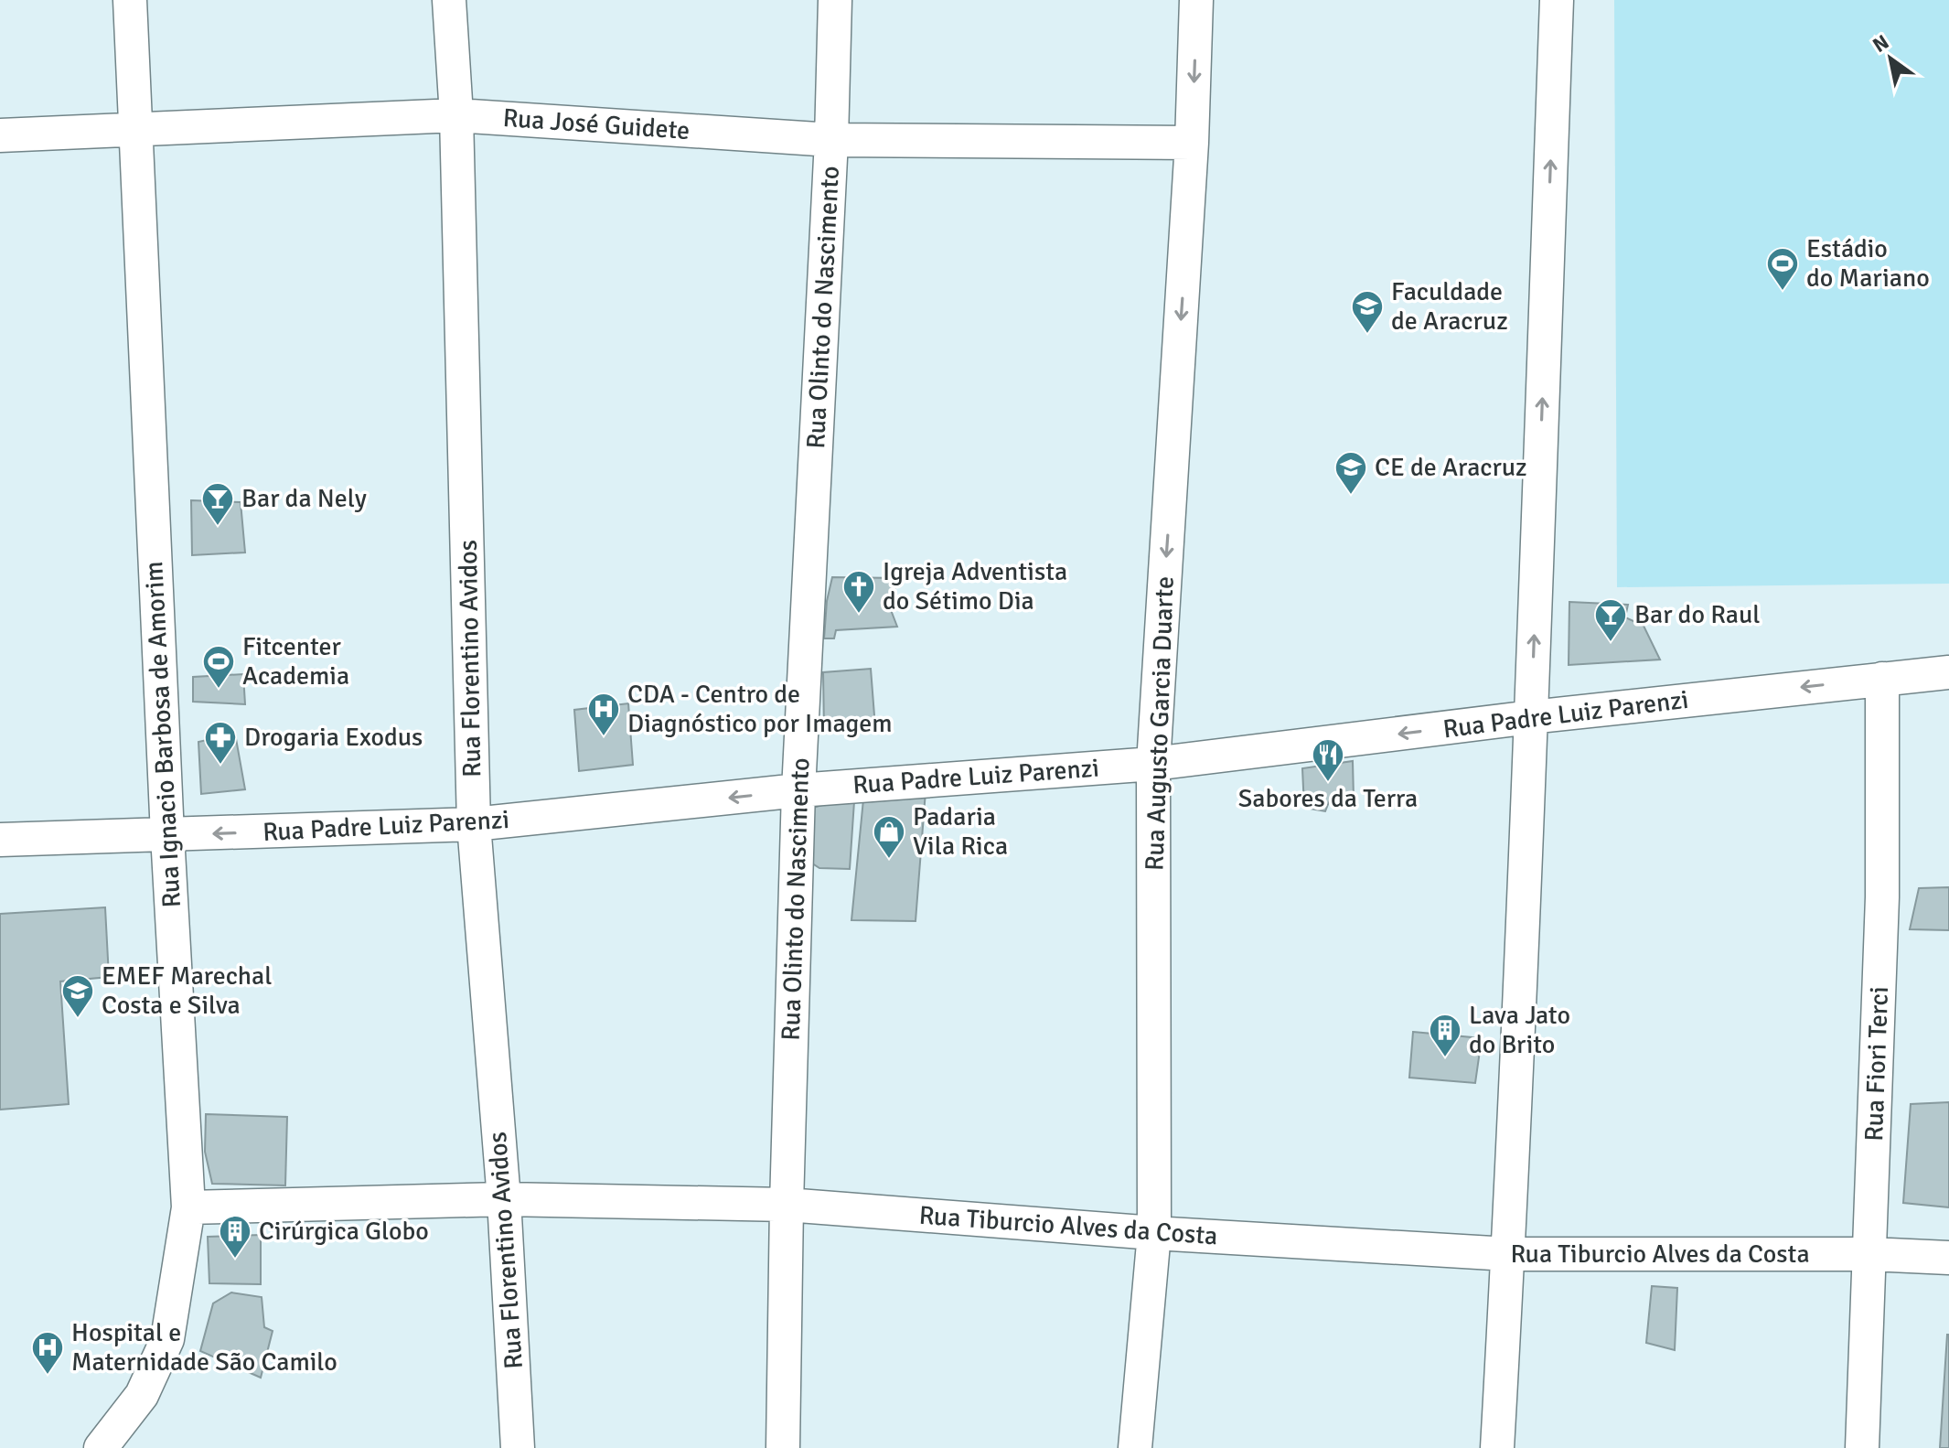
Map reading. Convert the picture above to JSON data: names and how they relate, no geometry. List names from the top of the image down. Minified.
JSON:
{"streets":{"street":["Rua José Guidete","Rua Olinto do Nascimento","Rua Florentino Avidos","Rua Padre Luiz Parenzi","Rua Augusto Garcia Duarte","Rua Ignacio Barbosa de Amorim","Rua Fiori Terci","Rua Tiburcio Alves da Costa"]},"crossings":[["Rua José Guidete","Rua Olinto do Nascimento"],["Rua José Guidete","Rua Florentino Avidos"],["Rua José Guidete","Rua Augusto Garcia Duarte"],["Rua José Guidete","Rua Ignacio Barbosa de Amorim"],["Rua Olinto do Nascimento","Rua Padre Luiz Parenzi"],["Rua Olinto do Nascimento","Rua Tiburcio Alves da Costa"],["Rua Florentino Avidos","Rua Padre Luiz Parenzi"],["Rua Florentino Avidos","Rua Tiburcio Alves da Costa"],["Rua Padre Luiz Parenzi","Rua Augusto Garcia Duarte"],["Rua Padre Luiz Parenzi","Rua Ignacio Barbosa de Amorim"],["Rua Padre Luiz Parenzi","Rua Fiori Terci"],["Rua Augusto Garcia Duarte","Rua Tiburcio Alves da Costa"],["Rua Ignacio Barbosa de Amorim","Rua Tiburcio Alves da Costa"],["Rua Fiori Terci","Rua Tiburcio Alves da Costa"]],"one_way":["Rua Padre Luiz Parenzi","Rua Augusto Garcia Duarte"],"places":{"sports":["Estádio do Mariano","Fitcenter Academia"],"school or university":["Faculdade de Aracruz","CE de Aracruz","EMEF Marechal Costa e Silva"],"bar":["Bar da Nely","Bar do Raul"],"church":["Igreja Adventista do Sétimo Dia"],"hospital":["CDA - Centro de Diagnóstico por Imagem","Hospital e Maternidade São Camilo"],"pharmacy":["Drogaria Exodus"],"restaurant":["Sabores da Terra"],"shop":["Padaria Vila Rica"],"building":["Lava Jato do Brito","Cirúrgica Globo"]},"north":"top left"}
